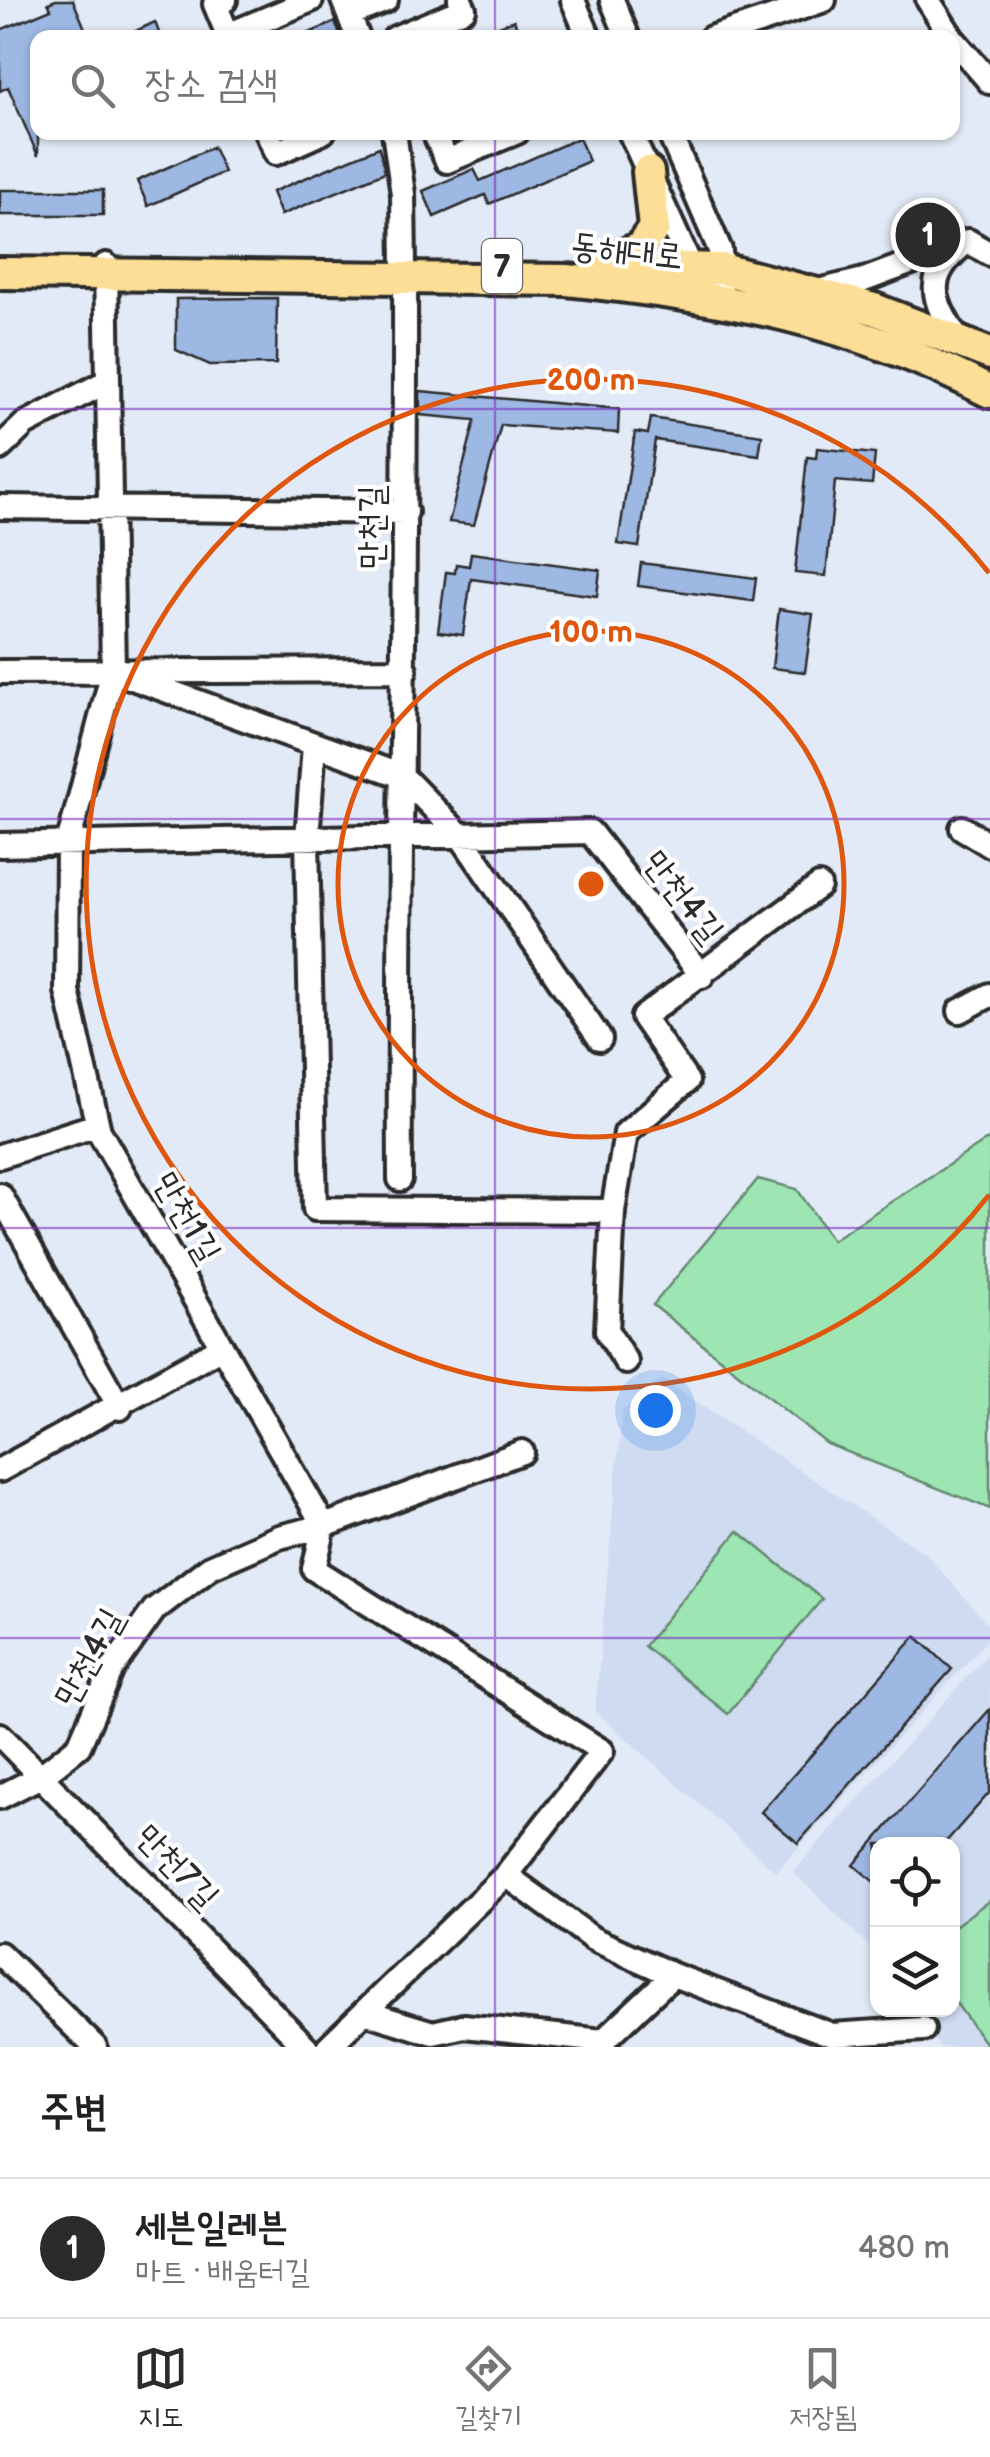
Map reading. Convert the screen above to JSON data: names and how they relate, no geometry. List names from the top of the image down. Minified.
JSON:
{"streets":{"main road":["동해대로","7"],"street":["만천길","만천4길","만천1길","만천7길"]},"crossings":[["동해대로","만천길"],["동해대로","만천1길"],["만천4길","만천1길"],["만천4길","만천7길"]],"page":{"search":"장소 검색","pins":"1","heading":"주변","list":[{"mark":"1","name":"세븐일레븐","note":"마트 · 배움터길","value":"480 m"}],"nav":["지도","길찾기","저장됨"]},"rings":["200 m","100 m"]}
